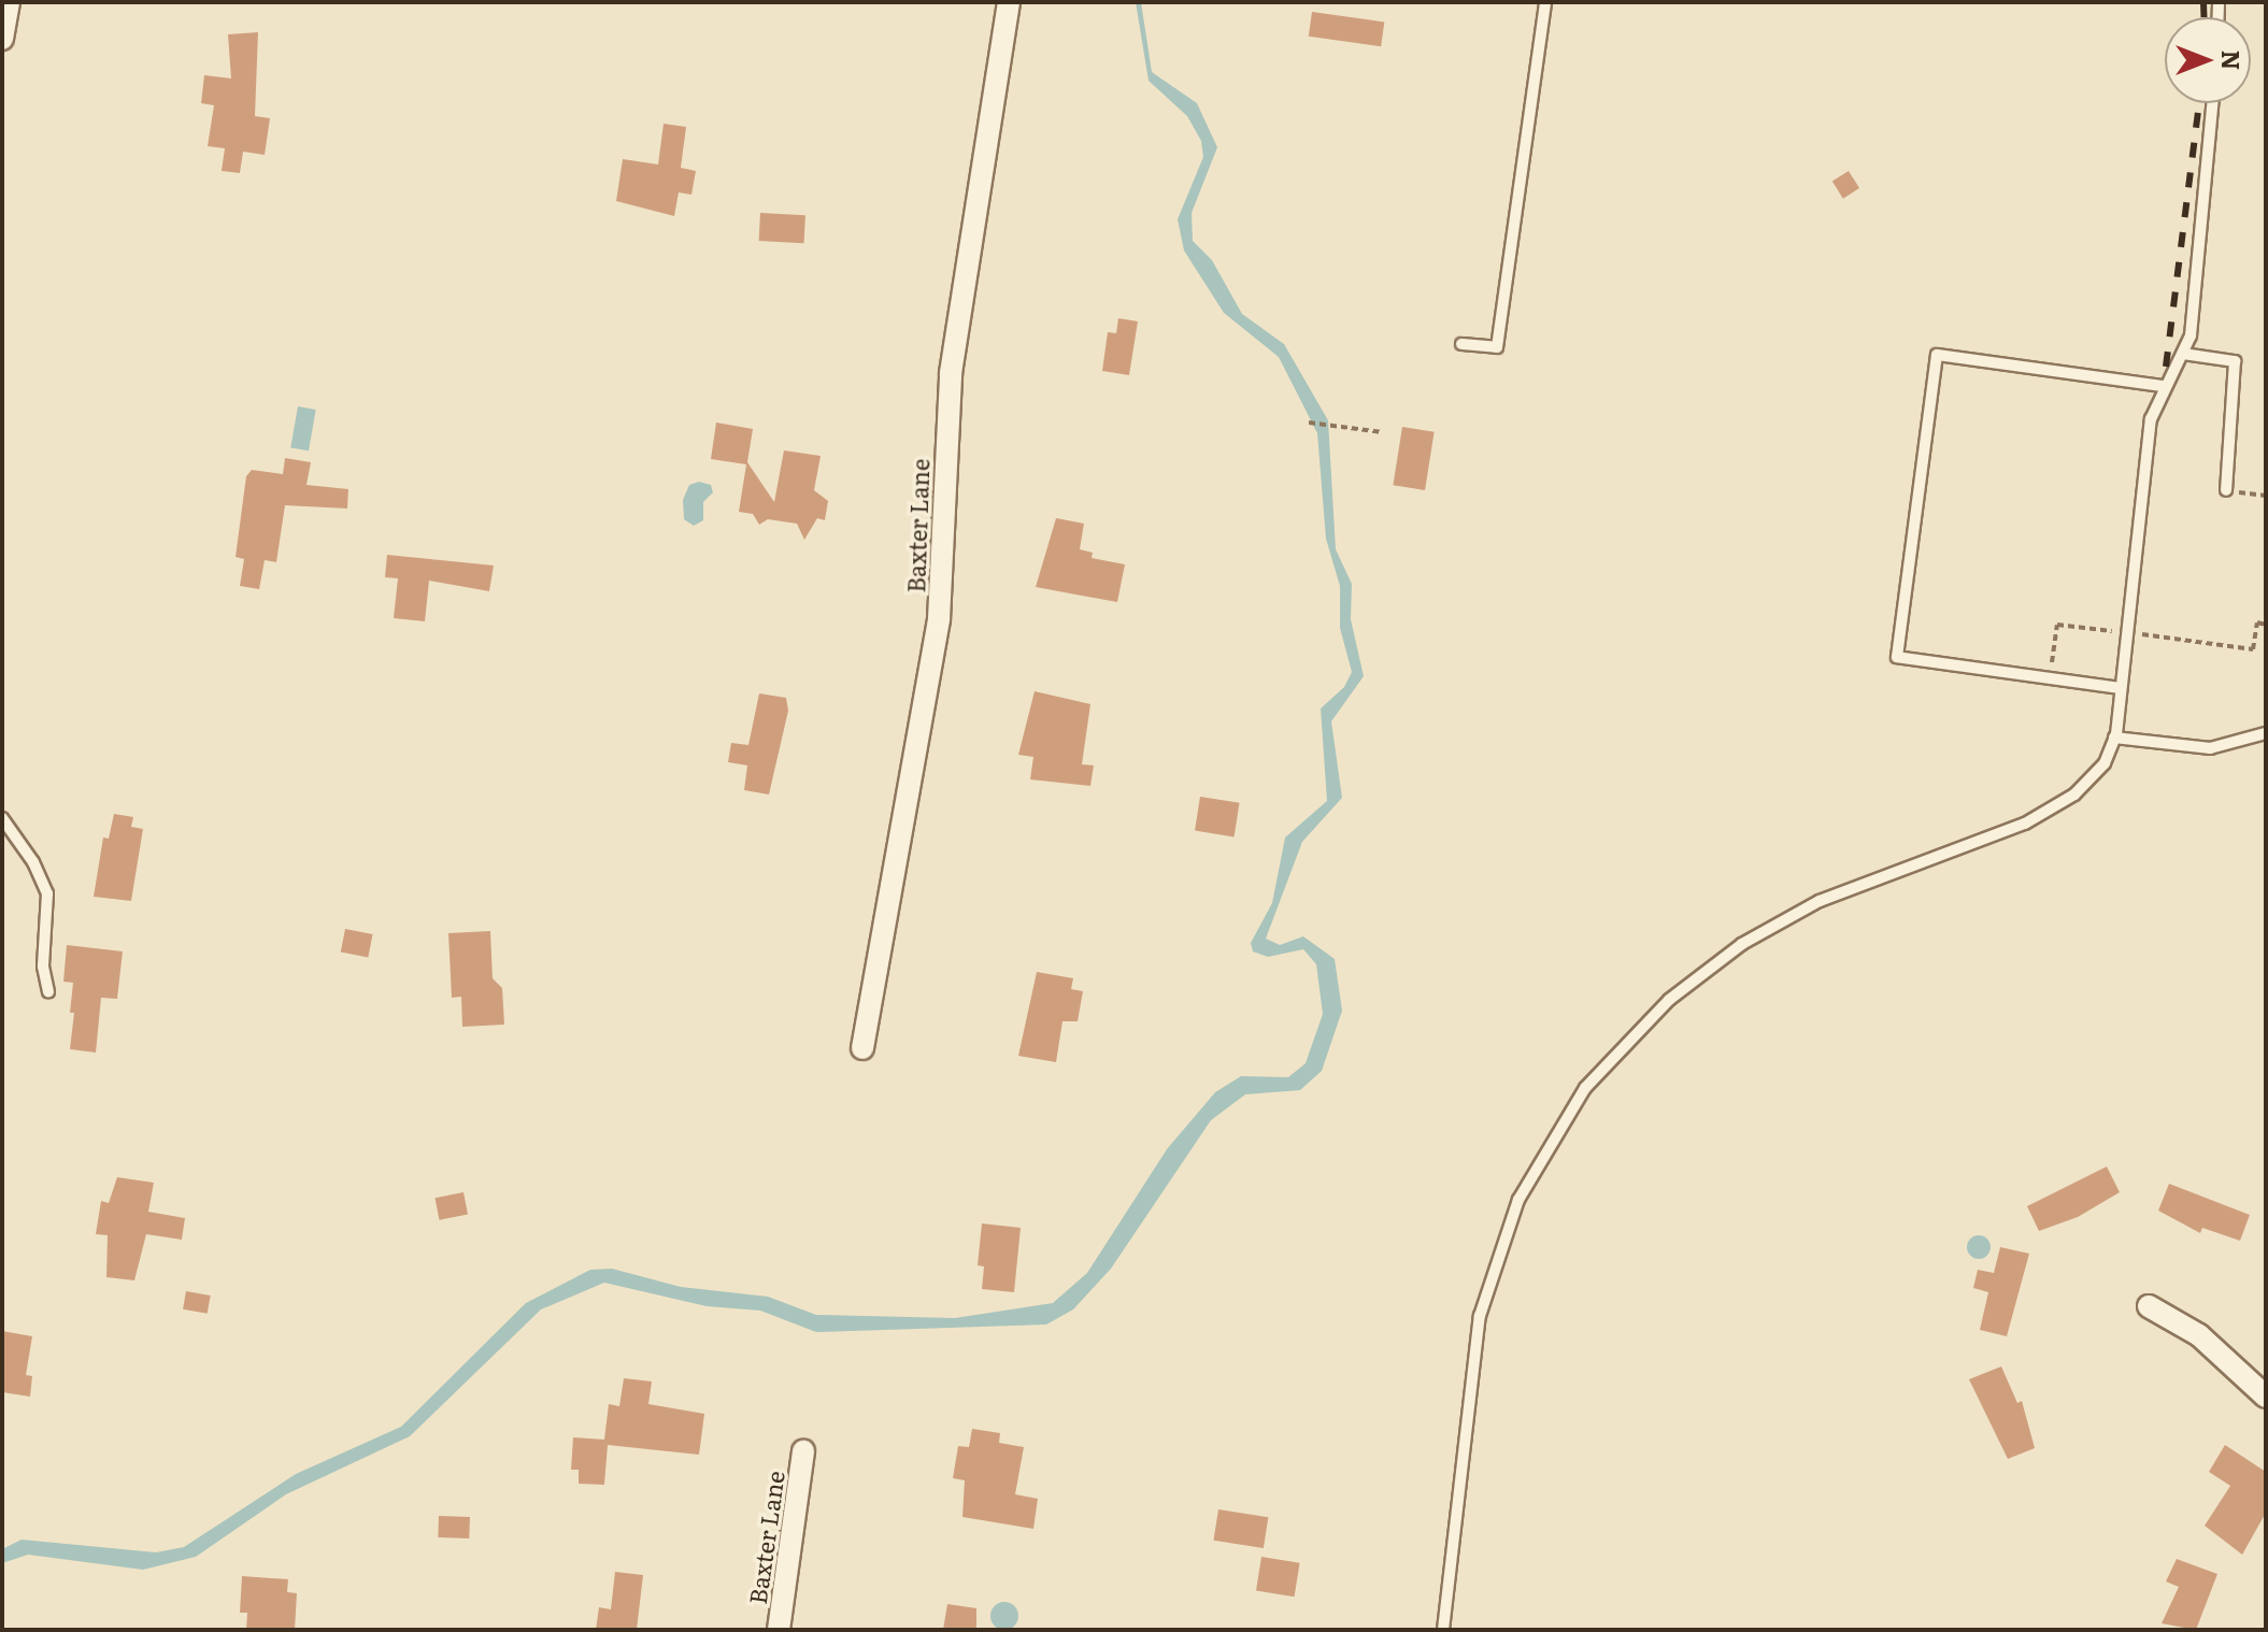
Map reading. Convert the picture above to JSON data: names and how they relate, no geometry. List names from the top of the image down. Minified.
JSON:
{"streets":{"street":["Baxter Lane"]},"north":"right"}
